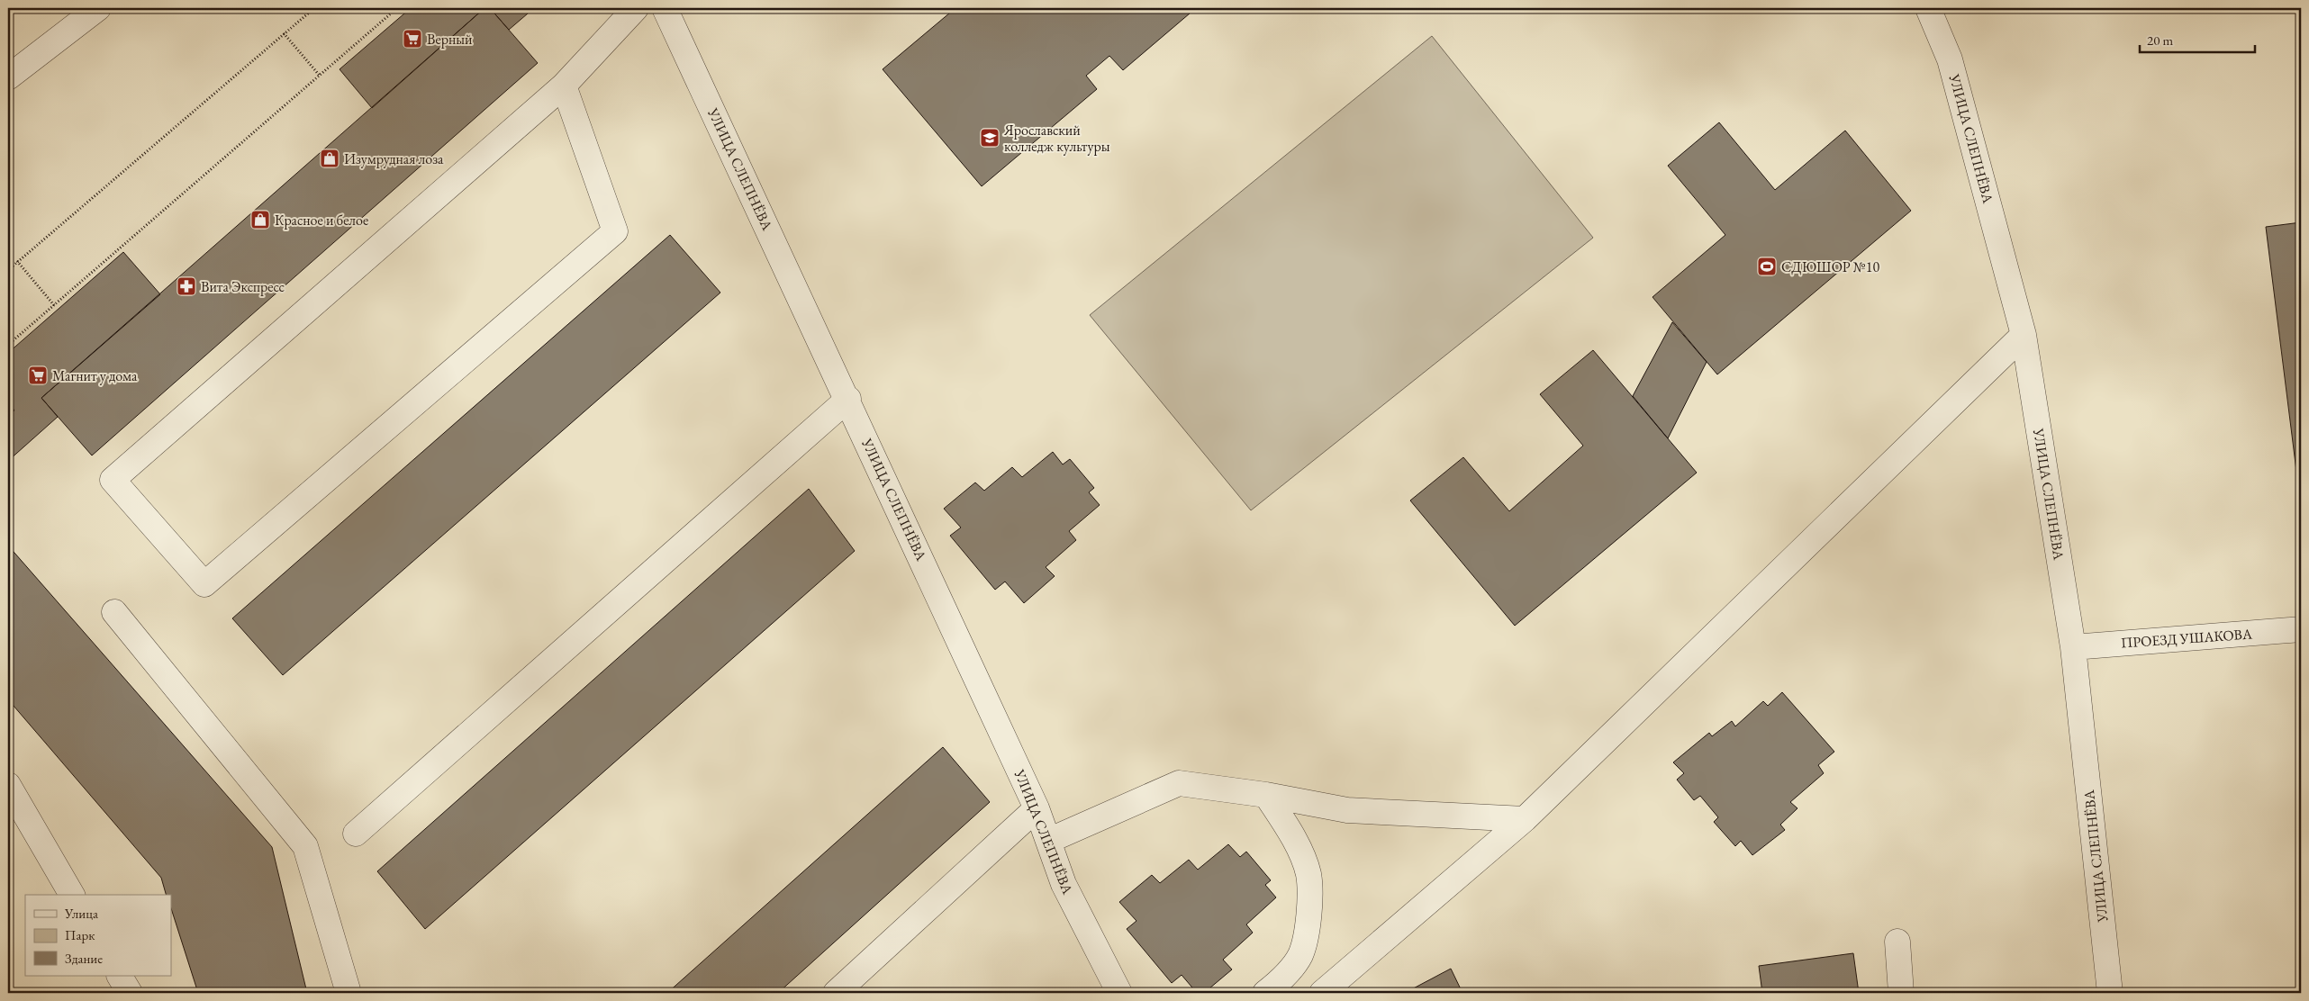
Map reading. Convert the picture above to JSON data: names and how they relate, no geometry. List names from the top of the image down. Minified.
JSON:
{"streets":{"street":["УЛИЦА СЛЕПНЁВА","ПРОЕЗД УШАКОВА"]},"crossings":[["УЛИЦА СЛЕПНЁВА","ПРОЕЗД УШАКОВА"]],"places":{"supermarket":["Верный","Магнит у дома"],"school or university":["Ярославский колледж культуры"],"shop":["Изумрудная лоза","Красное и белое"],"sports":["СДЮШОР №10"],"pharmacy":["Вита Экспресс"]},"legend":["Улица","Парк","Здание"],"scale_bar":"20 m"}
